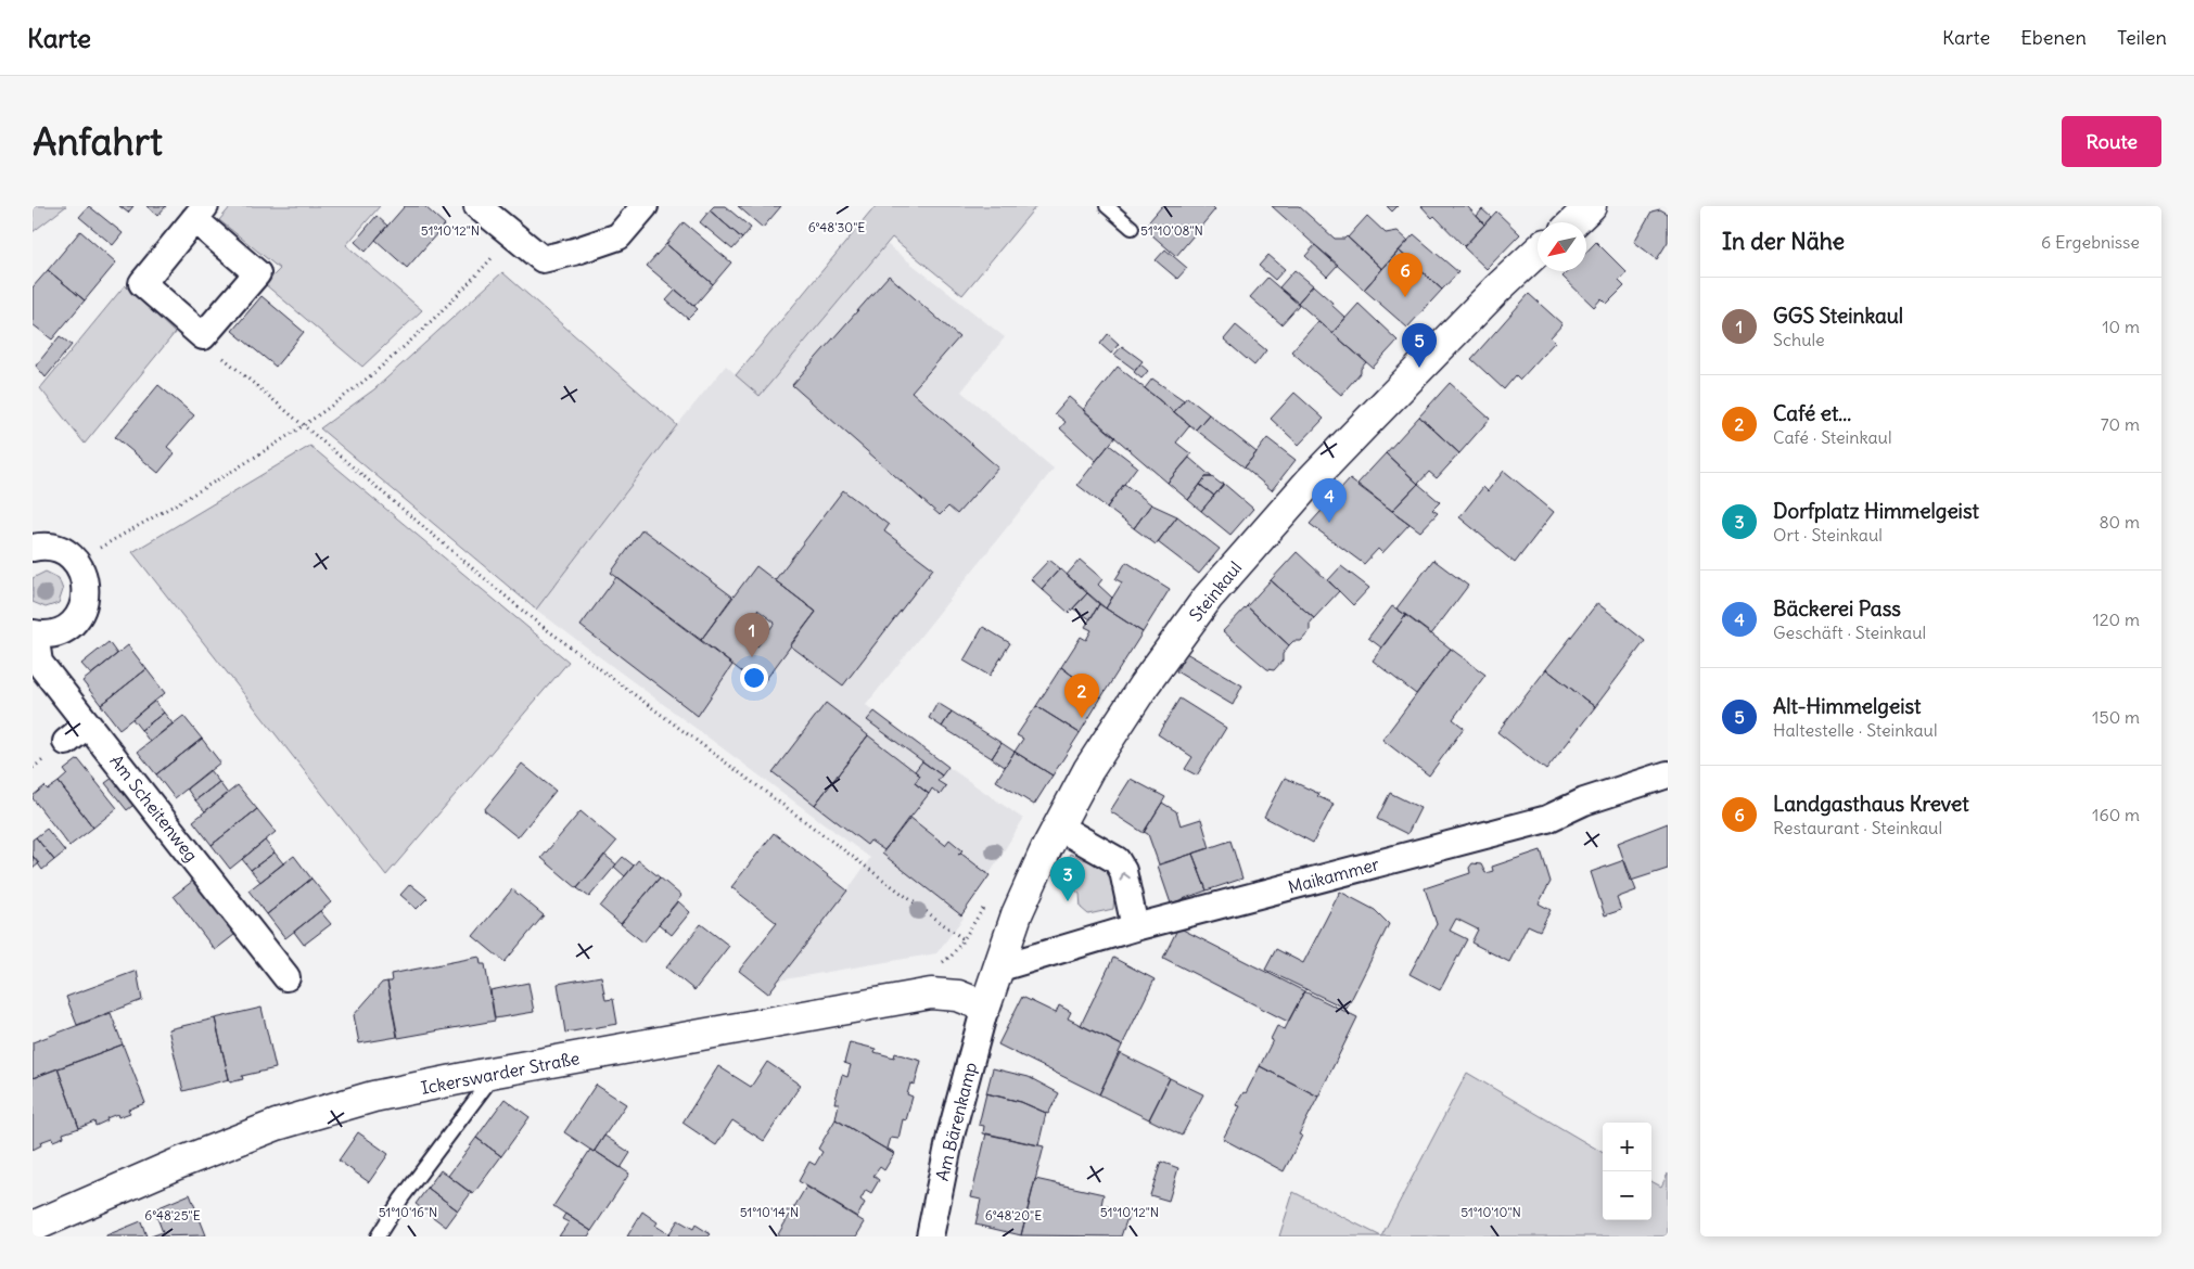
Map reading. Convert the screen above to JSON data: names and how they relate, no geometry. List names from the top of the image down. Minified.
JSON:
{"streets":{"street":["Steinkaul","Am Scheitenweg","Maikammer","Ickerswarder Straße","Am Bärenkamp"]},"crossings":[["Steinkaul","Maikammer"],["Steinkaul","Ickerswarder Straße"],["Steinkaul","Am Bärenkamp"],["Ickerswarder Straße","Am Bärenkamp"]],"north":"bottom left","page":{"header":"Karte","nav":["Karte","Ebenen","Teilen"],"buttons":"Route","title":"Anfahrt","heading":["In der Nähe","6 Ergebnisse"],"pins":["6","5","4","1","2","3"],"list":[{"mark":"1","name":"GGS Steinkaul","note":"Schule","value":"10 m"},{"mark":"2","name":"Café et...","note":"Café · Steinkaul","value":"70 m"},{"mark":"3","name":"Dorfplatz Himmelgeist","note":"Ort · Steinkaul","value":"80 m"},{"mark":"4","name":"Bäckerei Pass","note":"Geschäft · Steinkaul","value":"120 m"},{"mark":"5","name":"Alt-Himmelgeist","note":"Haltestelle · Steinkaul","value":"150 m"},{"mark":"6","name":"Landgasthaus Krevet","note":"Restaurant · Steinkaul","value":"160 m"}],"map_buttons":["+","−"]},"coordinates":["6°48'30\"E","51°10'12\"N","51°10'08\"N","51°10'16\"N","51°10'14\"N","51°10'10\"N","6°48'25\"E","6°48'20\"E"]}
